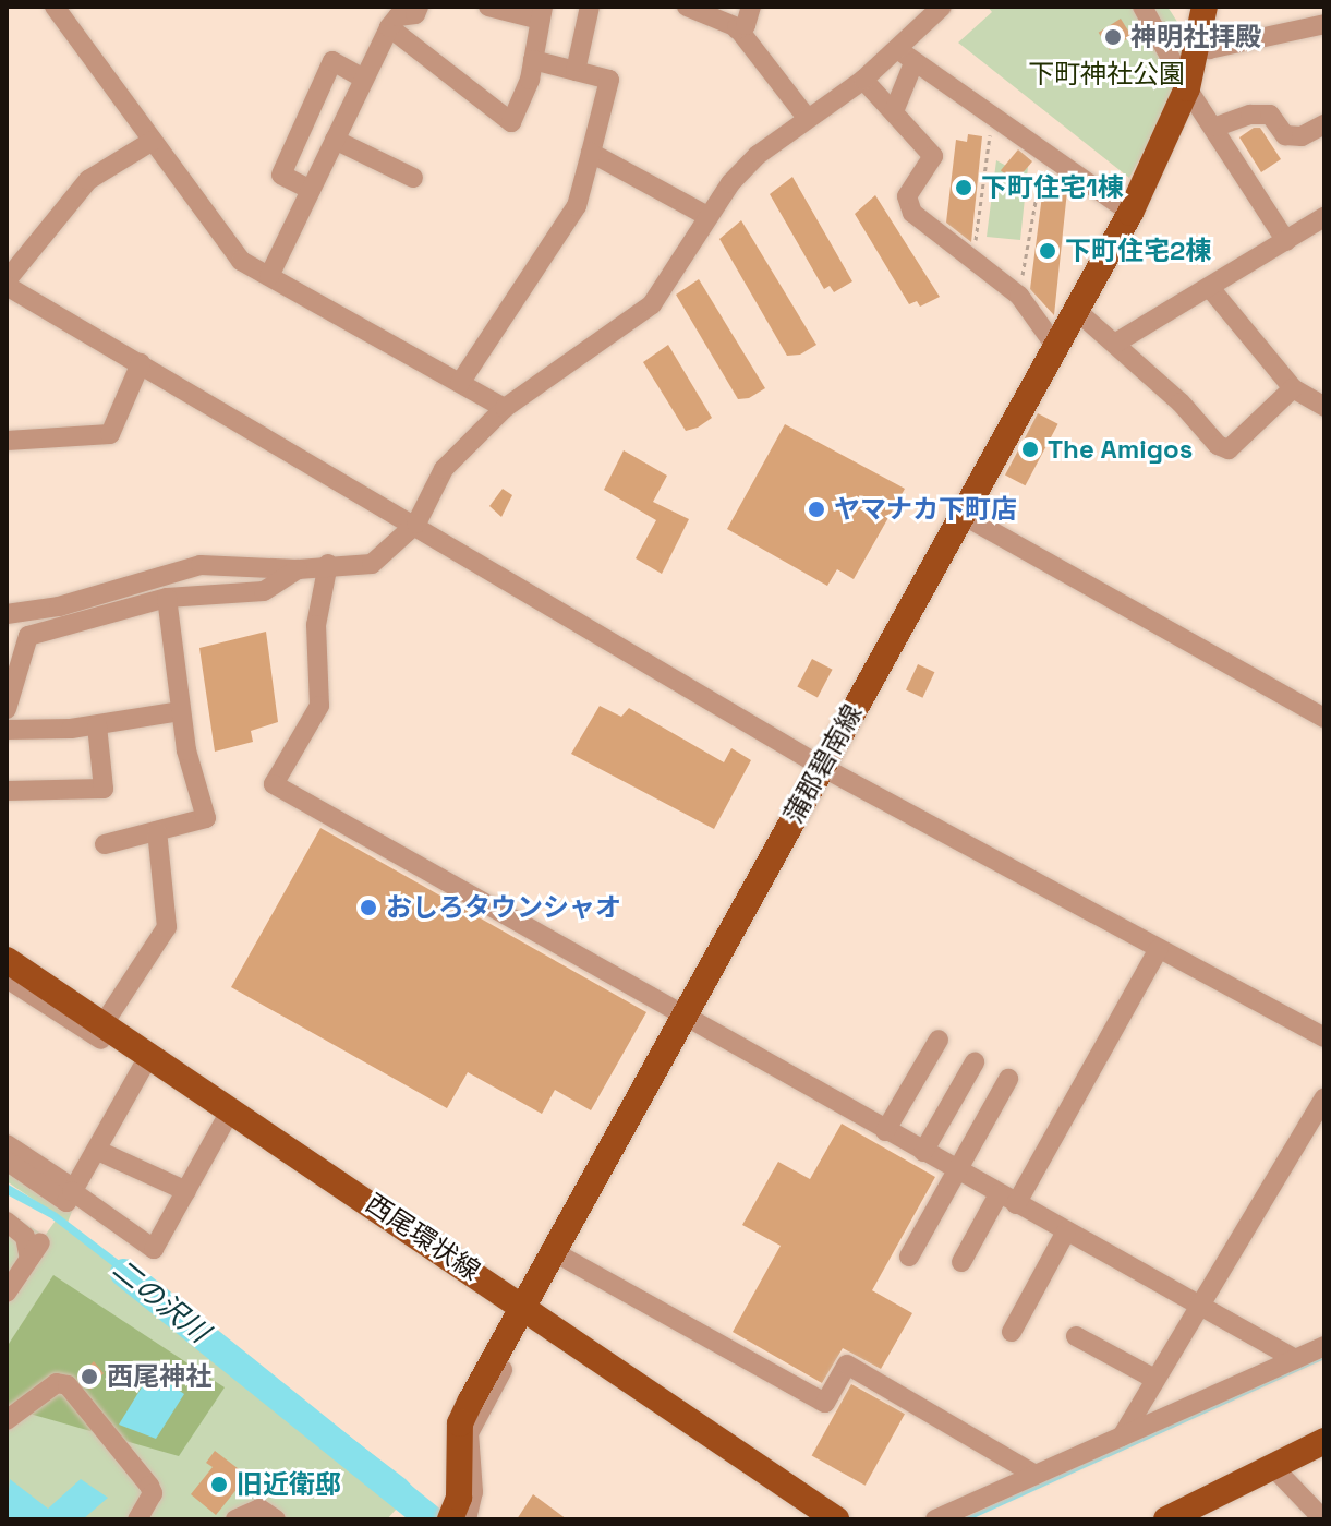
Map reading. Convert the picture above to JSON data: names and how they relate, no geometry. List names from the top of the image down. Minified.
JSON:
{"streets":{"main road":["蒲郡碧南線","西尾環状線"]},"crossings":[["蒲郡碧南線","西尾環状線"]],"water":["二の沢川"],"parks":["下町神社公園"],"places":["神明社拝殿","下町住宅1棟","下町住宅2棟","The Amigos","ヤマナカ下町店","おしろタウンシャオ","西尾神社","旧近衛邸"]}
